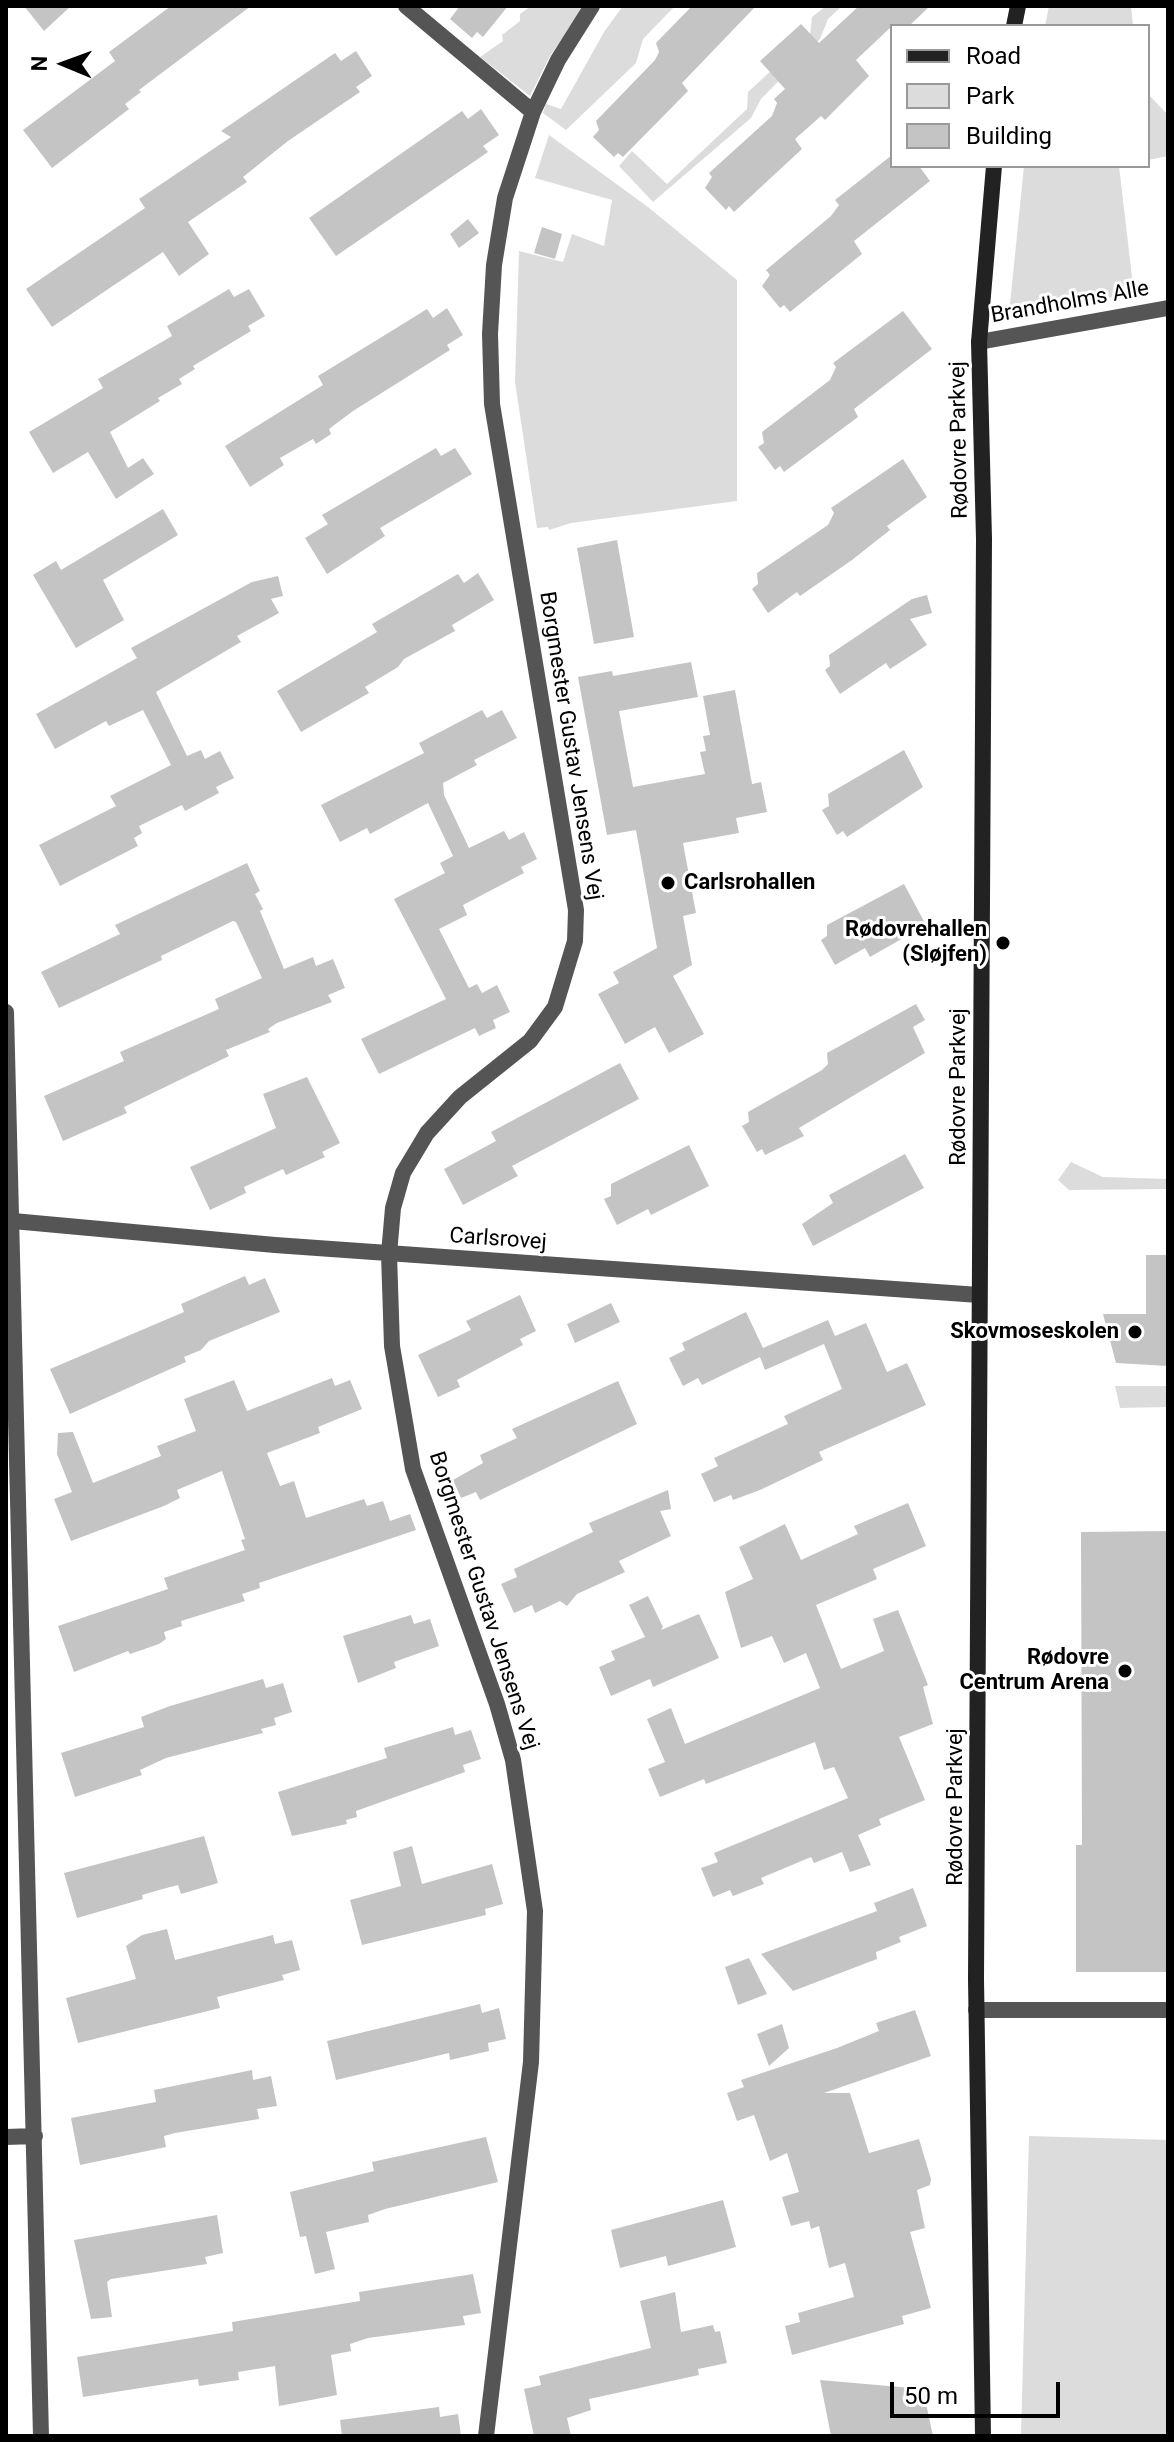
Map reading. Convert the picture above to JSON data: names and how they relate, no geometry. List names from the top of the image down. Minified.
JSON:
{"streets":{"street":["Brandholms Alle","Rødovre Parkvej","Borgmester Gustav Jensens Vej","Carlsrovej"]},"crossings":[["Brandholms Alle","Rødovre Parkvej"],["Rødovre Parkvej","Carlsrovej"],["Borgmester Gustav Jensens Vej","Carlsrovej"]],"places":["Carlsrohallen","Rødovrehallen (Sløjfen)","Skovmoseskolen","Rødovre Centrum Arena"],"legend":["Road","Park","Building"],"scale_bar":"50 m","north":"left"}
